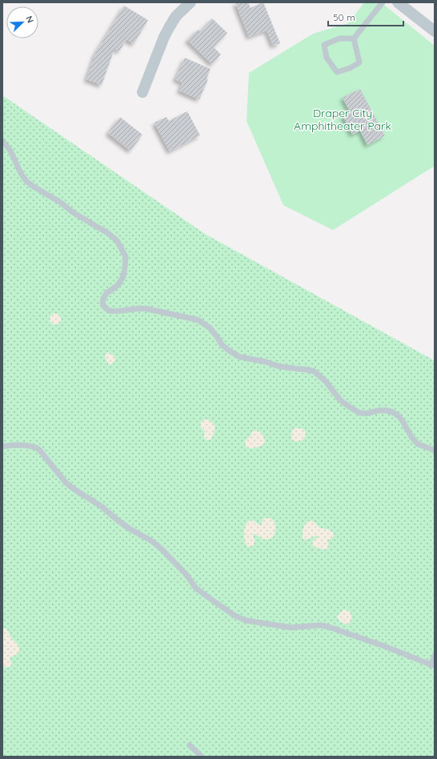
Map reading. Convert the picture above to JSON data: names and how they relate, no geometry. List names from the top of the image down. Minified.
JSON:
{"parks":["Draper City Amphitheater Park"],"scale_bar":"50 m","north":"top right"}
